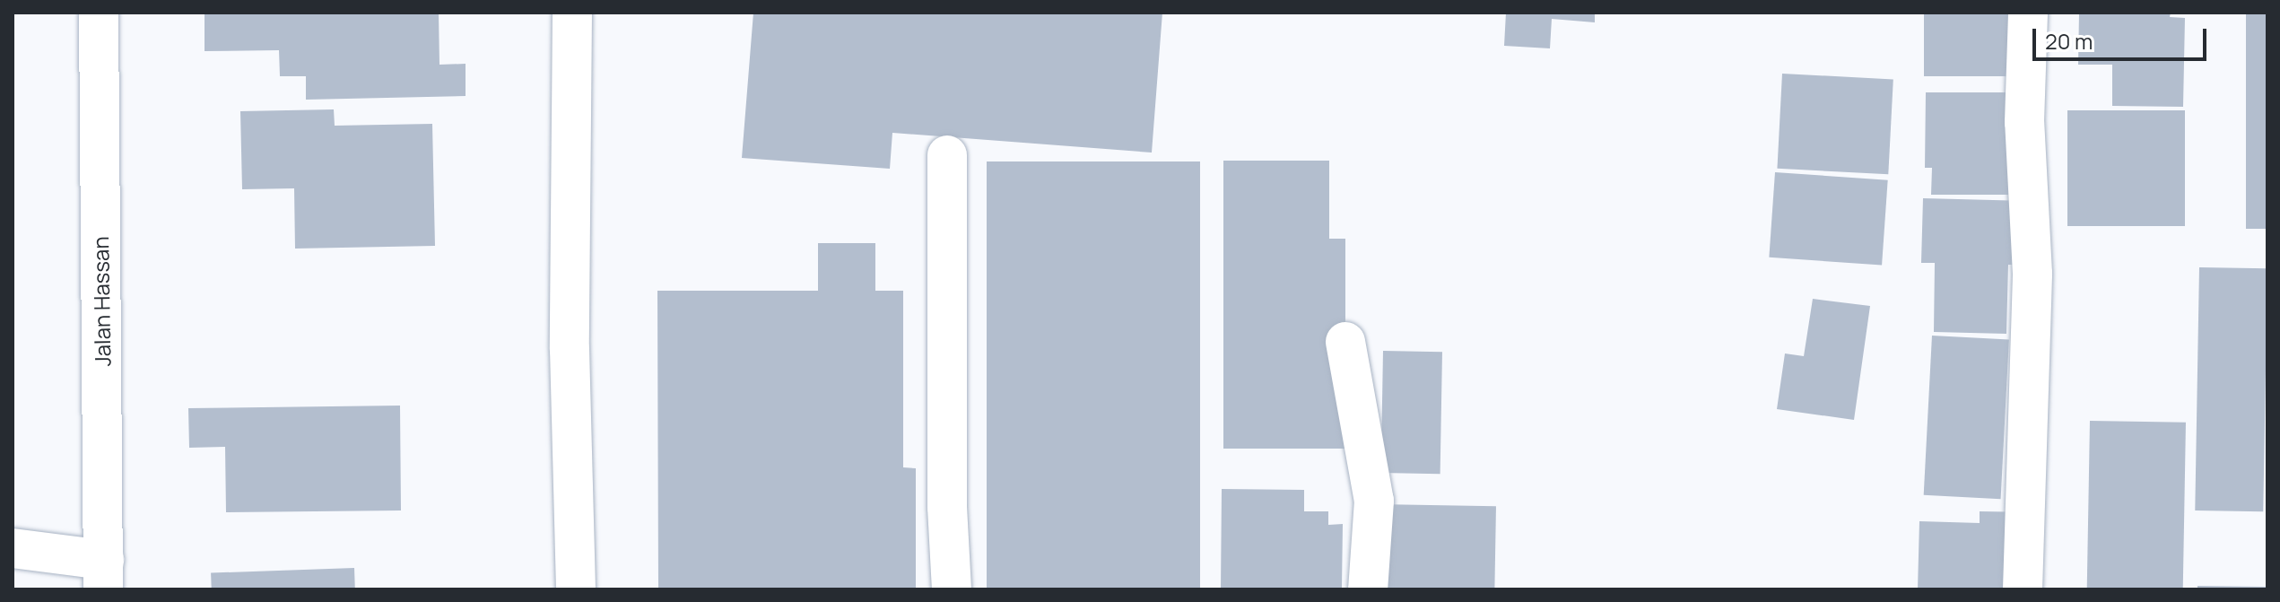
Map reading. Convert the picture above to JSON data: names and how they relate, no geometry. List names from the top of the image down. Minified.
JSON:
{"streets":{"street":["Jalan Hassan"]},"scale_bar":"20 m"}
